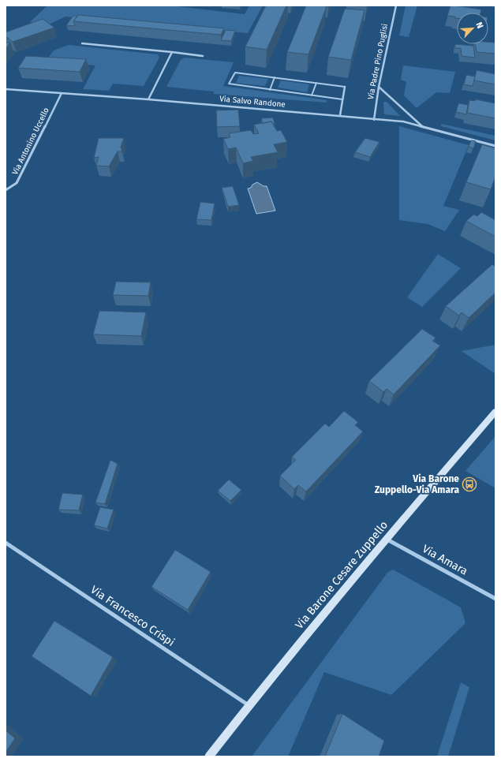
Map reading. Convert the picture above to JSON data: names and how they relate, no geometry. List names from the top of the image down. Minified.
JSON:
{"streets":{"main road":["Via Barone Cesare Zuppello"],"street":["Via Padre Pino Puglisi","Via Salvo Randone","Via Antonino Uccello","Via Amara","Via Francesco Crispi"]},"crossings":[["Via Padre Pino Puglisi","Via Salvo Randone"],["Via Salvo Randone","Via Antonino Uccello"],["Via Amara","Via Barone Cesare Zuppello"],["Via Barone Cesare Zuppello","Via Francesco Crispi"]],"places":{"bus stop":["Via Barone Zuppello-Via Amara"]},"north":"top right"}
